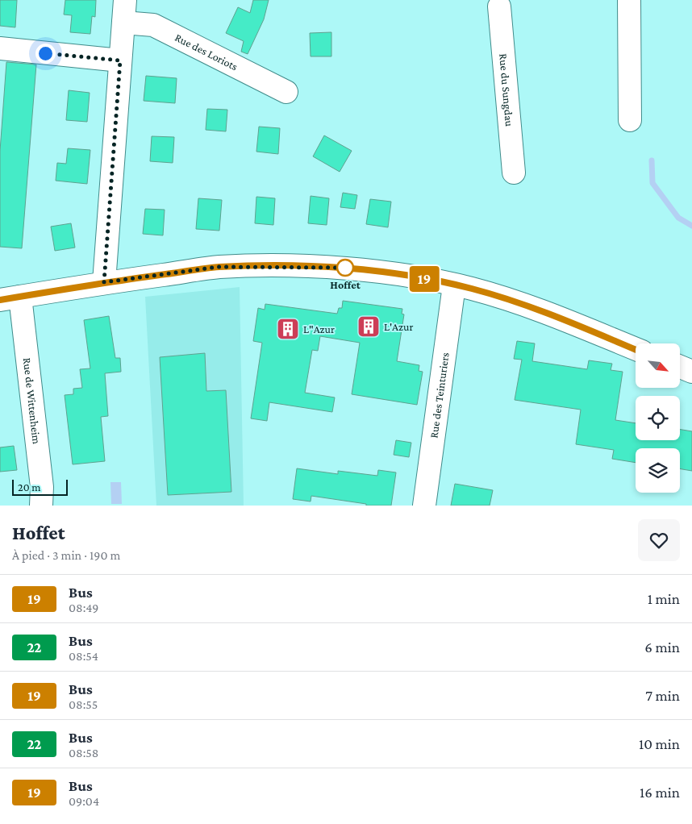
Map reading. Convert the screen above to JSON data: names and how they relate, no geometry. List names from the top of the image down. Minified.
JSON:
{"streets":{"street":["Rue des Loriots","Rue du Sungdau","Rue des Teinturiers","Rue de Wittenheim"]},"places":{"other":["Hoffet"],"building":["L'Azur","L\"Azur"]},"lines":["bus line 19"],"scale_bar":"20 m","north":"bottom right","page":{"on_map":"19","scale":"20 m","heading":["Hoffet","À pied · 3 min · 190 m"],"list":[{"mark":"19","name":"Bus","note":"08:49","value":"1 min"},{"mark":"22","name":"Bus","note":"08:54","value":"6 min"},{"mark":"19","name":"Bus","note":"08:55","value":"7 min"},{"mark":"22","name":"Bus","note":"08:58","value":"10 min"},{"mark":"19","name":"Bus","note":"09:04","value":"16 min"}]}}
